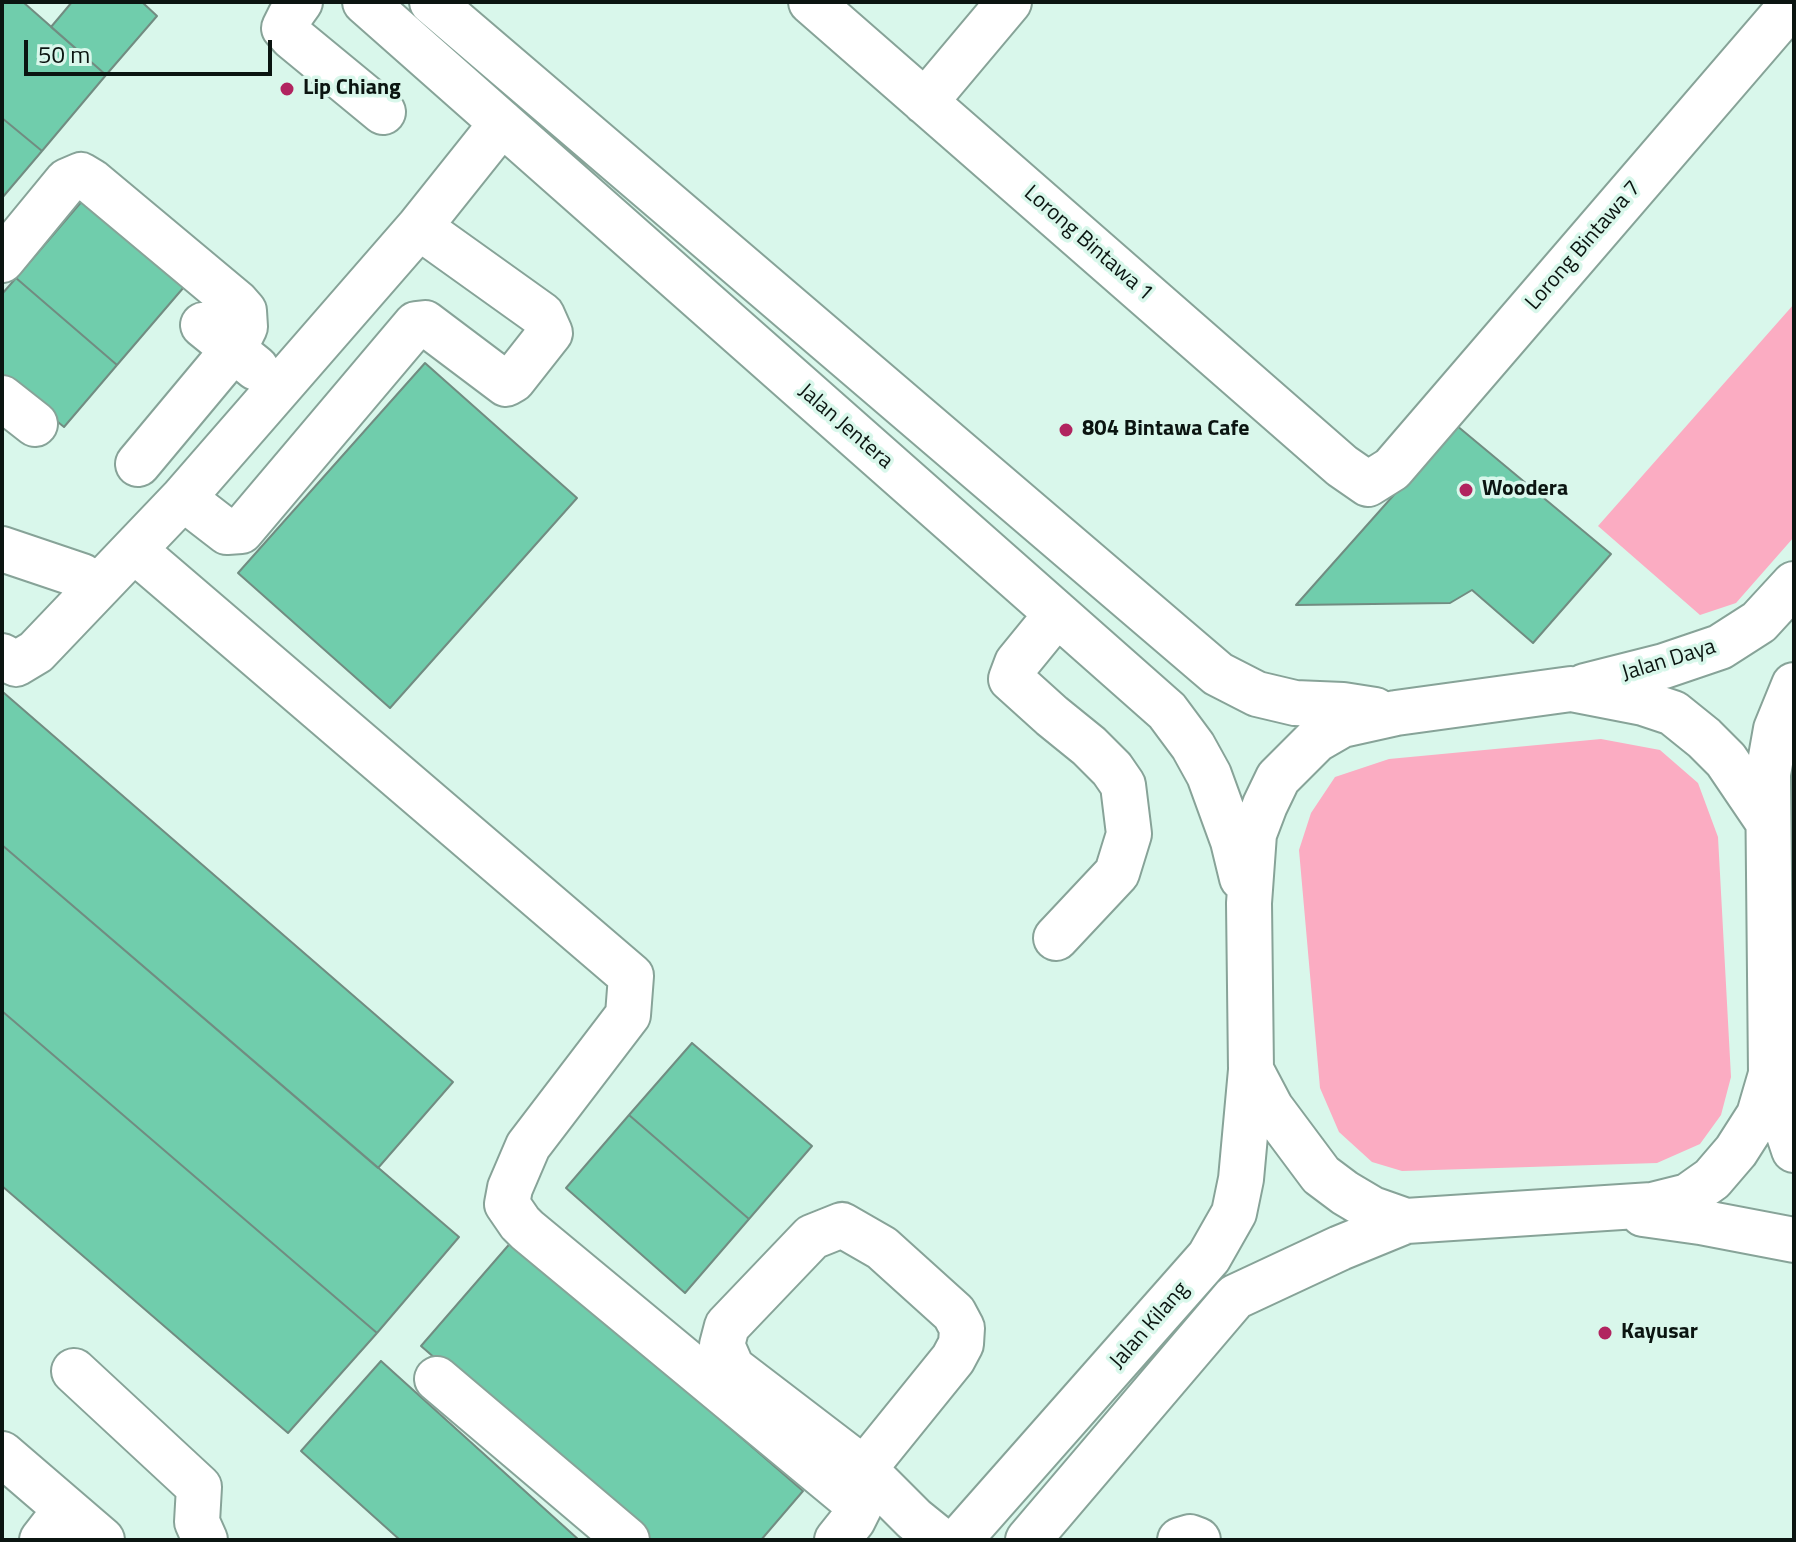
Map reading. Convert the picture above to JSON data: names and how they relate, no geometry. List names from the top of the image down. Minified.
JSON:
{"streets":{"street":["Lorong Bintawa 1","Lorong Bintawa 7","Jalan Jentera","Jalan Daya","Jalan Kilang"]},"crossings":[["Lorong Bintawa 1","Lorong Bintawa 7"],["Jalan Jentera","Jalan Kilang"]],"places":["Lip Chiang","804 Bintawa Cafe","Woodera","Kayusar"],"scale_bar":"50 m"}
